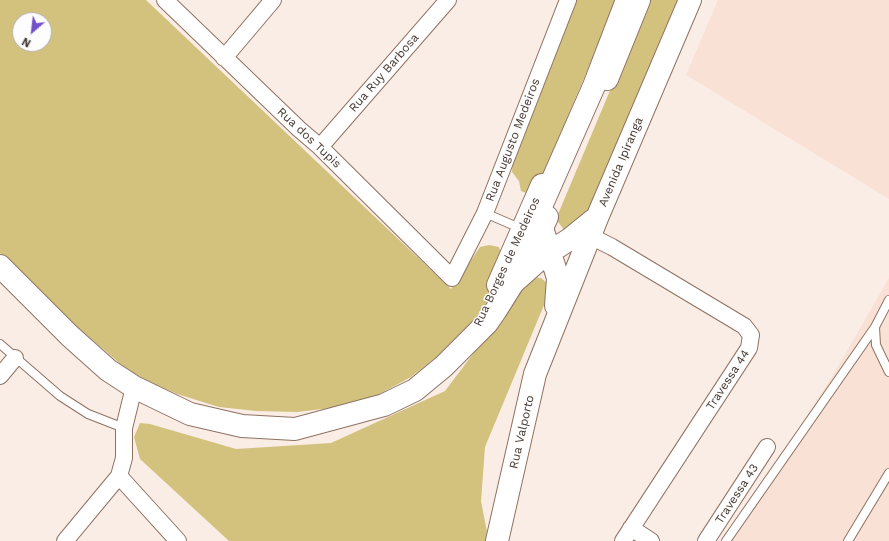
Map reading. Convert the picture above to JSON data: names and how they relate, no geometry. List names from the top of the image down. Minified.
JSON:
{"streets":{"main road":["Avenida Ipiranga","Rua Borges de Medeiros","Rua Valporto"],"street":["Rua Ruy Barbosa","Rua dos Tupis","Rua Augusto Medeiros","Travessa 44","Travessa 43"]},"crossings":[["Rua Ruy Barbosa","Rua dos Tupis"],["Rua dos Tupis","Rua Augusto Medeiros"],["Avenida Ipiranga","Travessa 44"],["Avenida Ipiranga","Rua Valporto"]],"north":"bottom left"}
